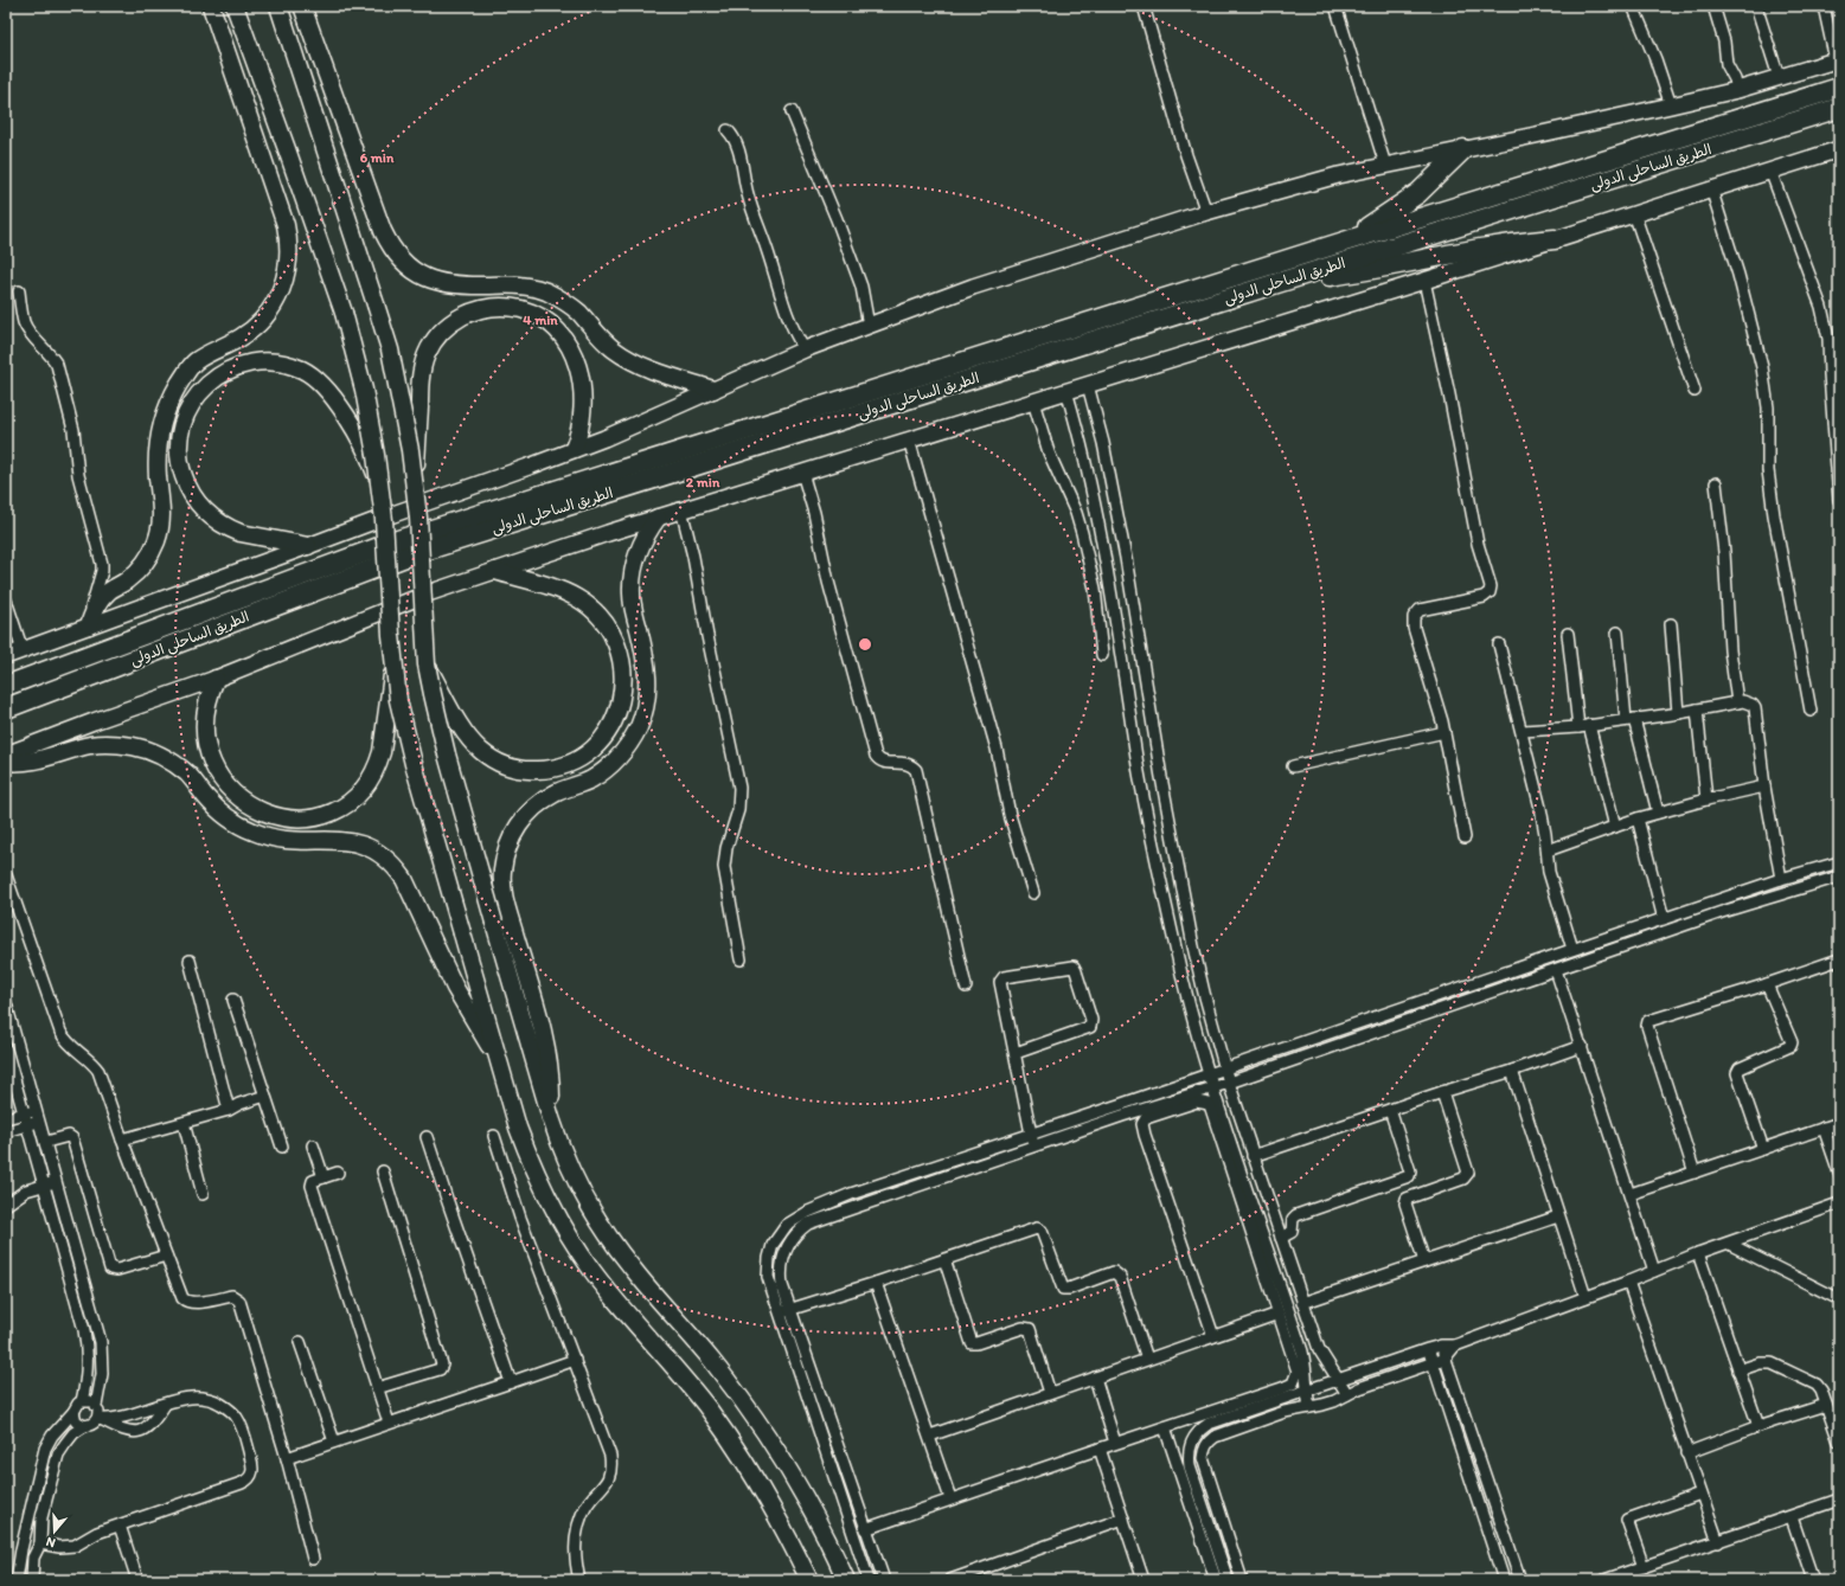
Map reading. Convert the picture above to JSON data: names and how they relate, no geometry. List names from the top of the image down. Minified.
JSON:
{"streets":{"highway":["الطريق الساحلى الدولى"]},"north":"bottom","rings":["6 min","4 min","2 min"]}
